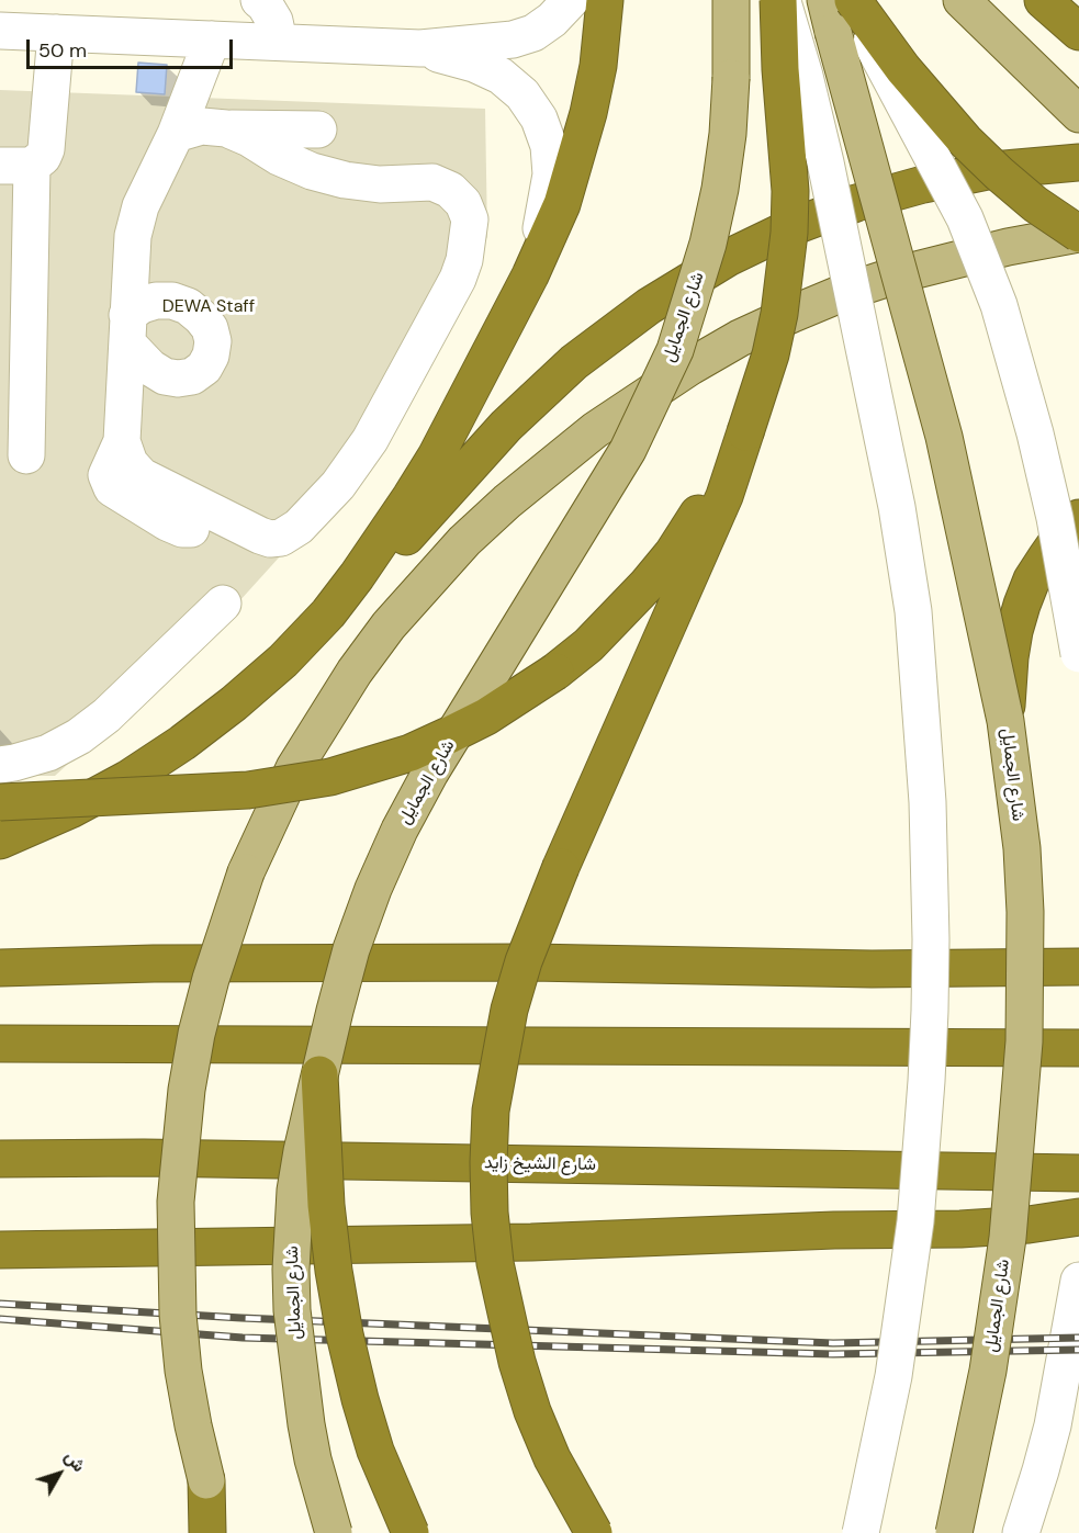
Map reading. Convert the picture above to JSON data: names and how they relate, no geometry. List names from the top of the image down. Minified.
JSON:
{"streets":{"highway":["شارع الشيخ زايد"],"main road":["شارع الجمايل"]},"parks":["DEWA Staff"],"scale_bar":"50 m","north":"top right"}
